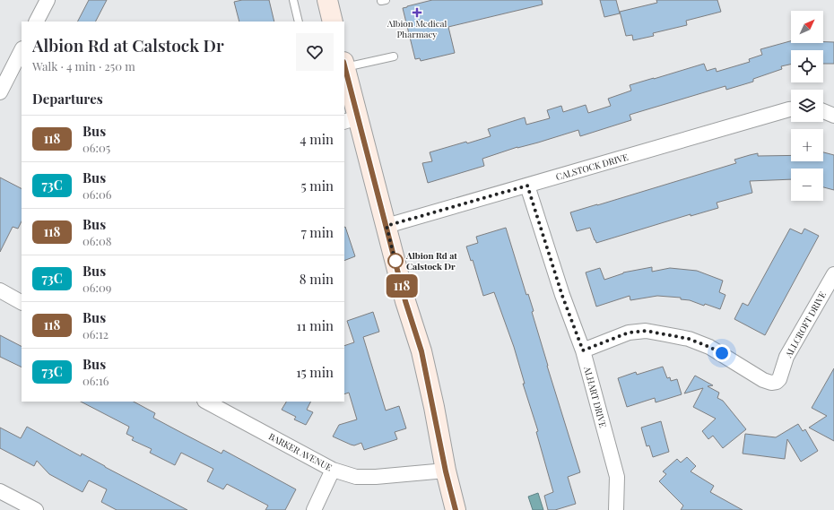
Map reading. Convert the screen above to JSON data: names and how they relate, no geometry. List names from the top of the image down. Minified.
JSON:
{"streets":{"street":["CALSTOCK DRIVE","ALLCROFT DRIVE","ALHART DRIVE","BARKER AVENUE"]},"crossings":[["CALSTOCK DRIVE","ALHART DRIVE"],["ALLCROFT DRIVE","ALHART DRIVE"]],"places":{"health":["Albion Medical Pharmacy"],"other":["Albion Rd at Calstock Dr"]},"lines":["bus line 118"],"north":"top right","page":{"on_map":"118","map_buttons":["+","−"],"heading":[["Albion Rd at Calstock Dr","Walk · 4 min · 250 m"],"Departures"],"list":[{"mark":"118","name":"Bus","note":"06:05","value":"4 min"},{"mark":"73C","name":"Bus","note":"06:06","value":"5 min"},{"mark":"118","name":"Bus","note":"06:08","value":"7 min"},{"mark":"73C","name":"Bus","note":"06:09","value":"8 min"},{"mark":"118","name":"Bus","note":"06:12","value":"11 min"},{"mark":"73C","name":"Bus","note":"06:16","value":"15 min"}]}}
